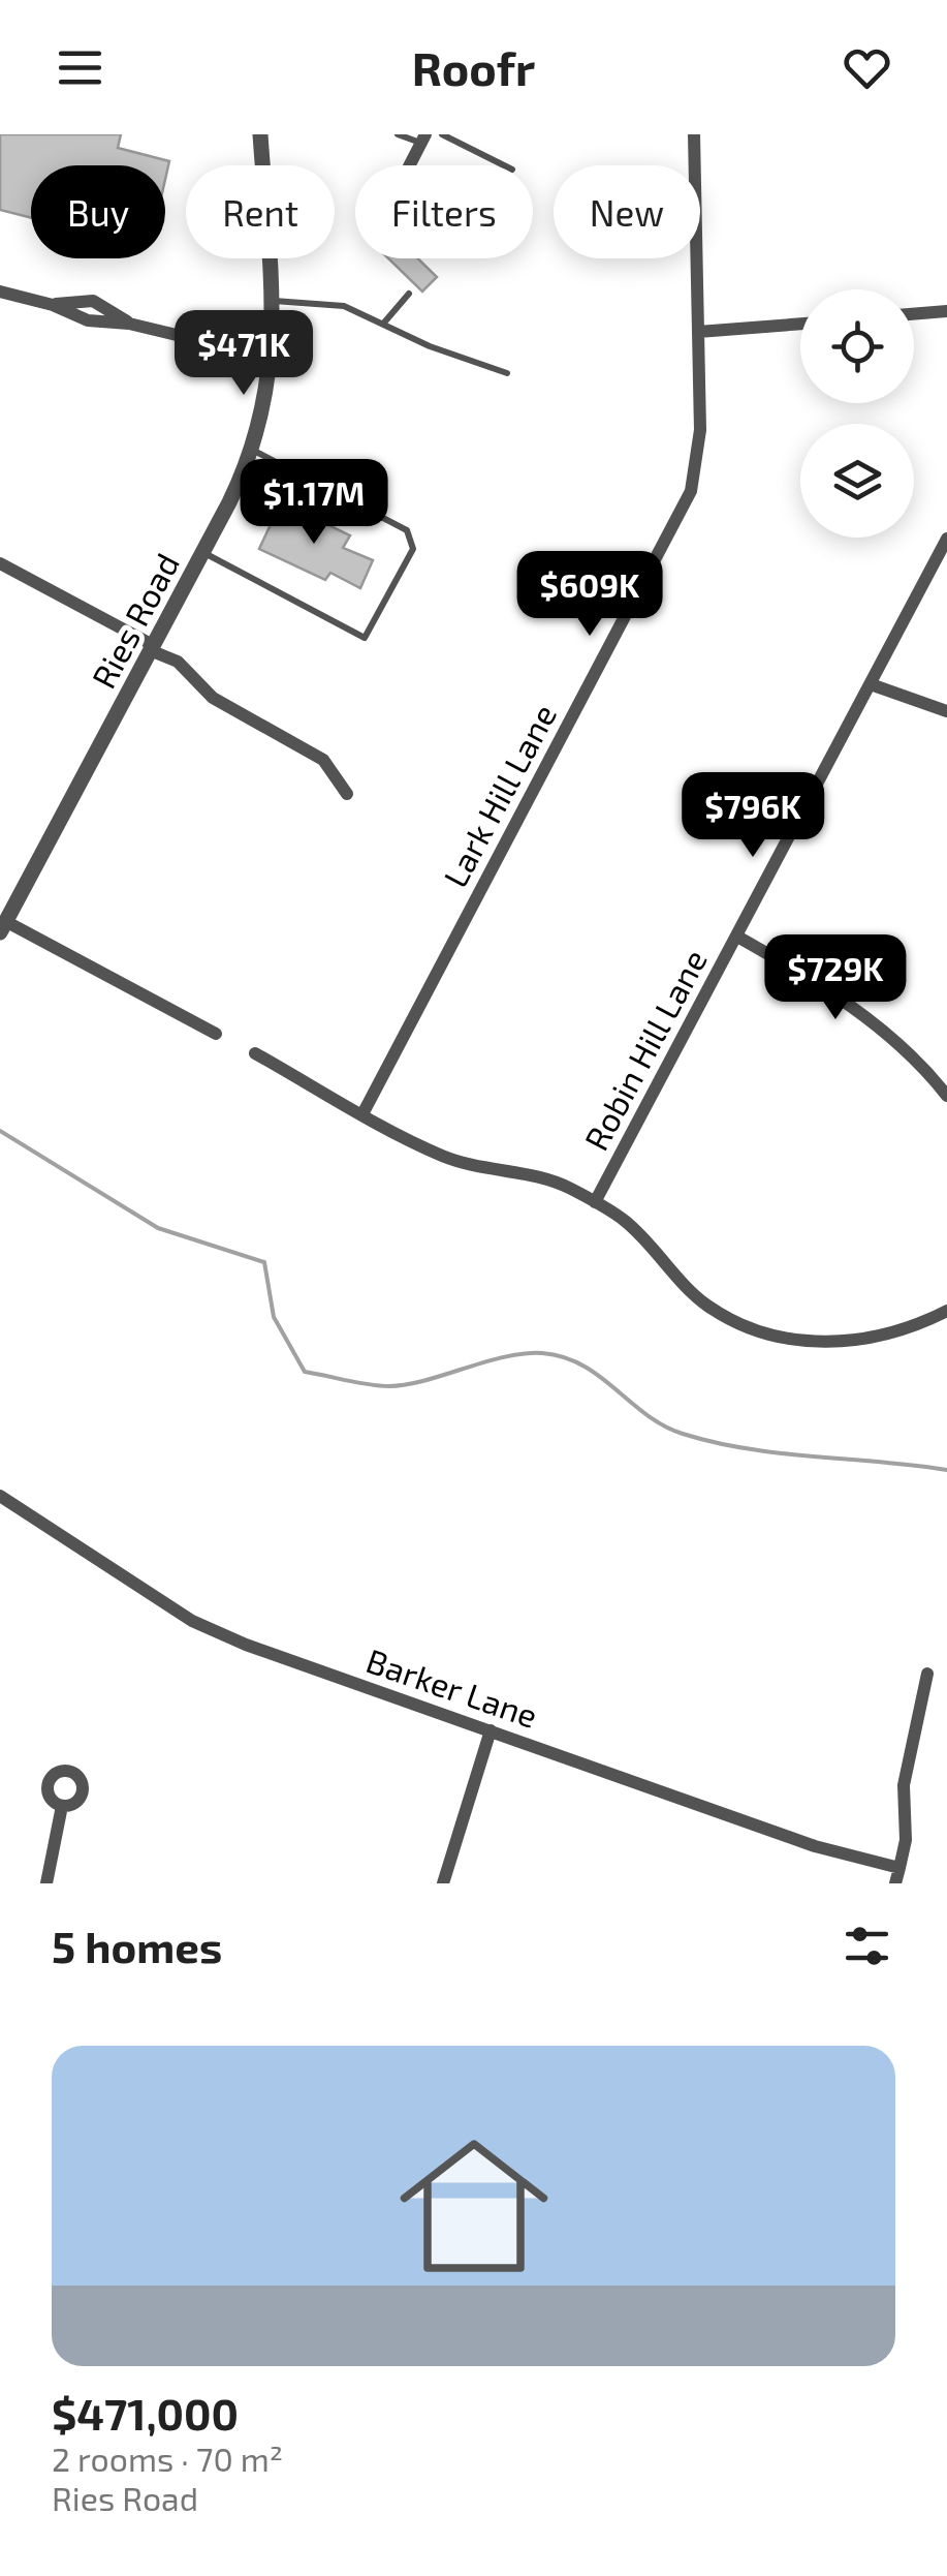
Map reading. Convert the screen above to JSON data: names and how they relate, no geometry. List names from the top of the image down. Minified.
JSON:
{"streets":{"street":["Ries Road","Lark Hill Lane","Robin Hill Lane","Barker Lane"]},"page":{"header":"Roofr","chip":["Buy","Rent","Filters","New"],"price":["$471K","$1.17M","$609K","$796K","$729K"],"heading":"5 homes","list":[{"name":"$471,000","note":"2 rooms · 70 m² · Ries Road"}]}}
